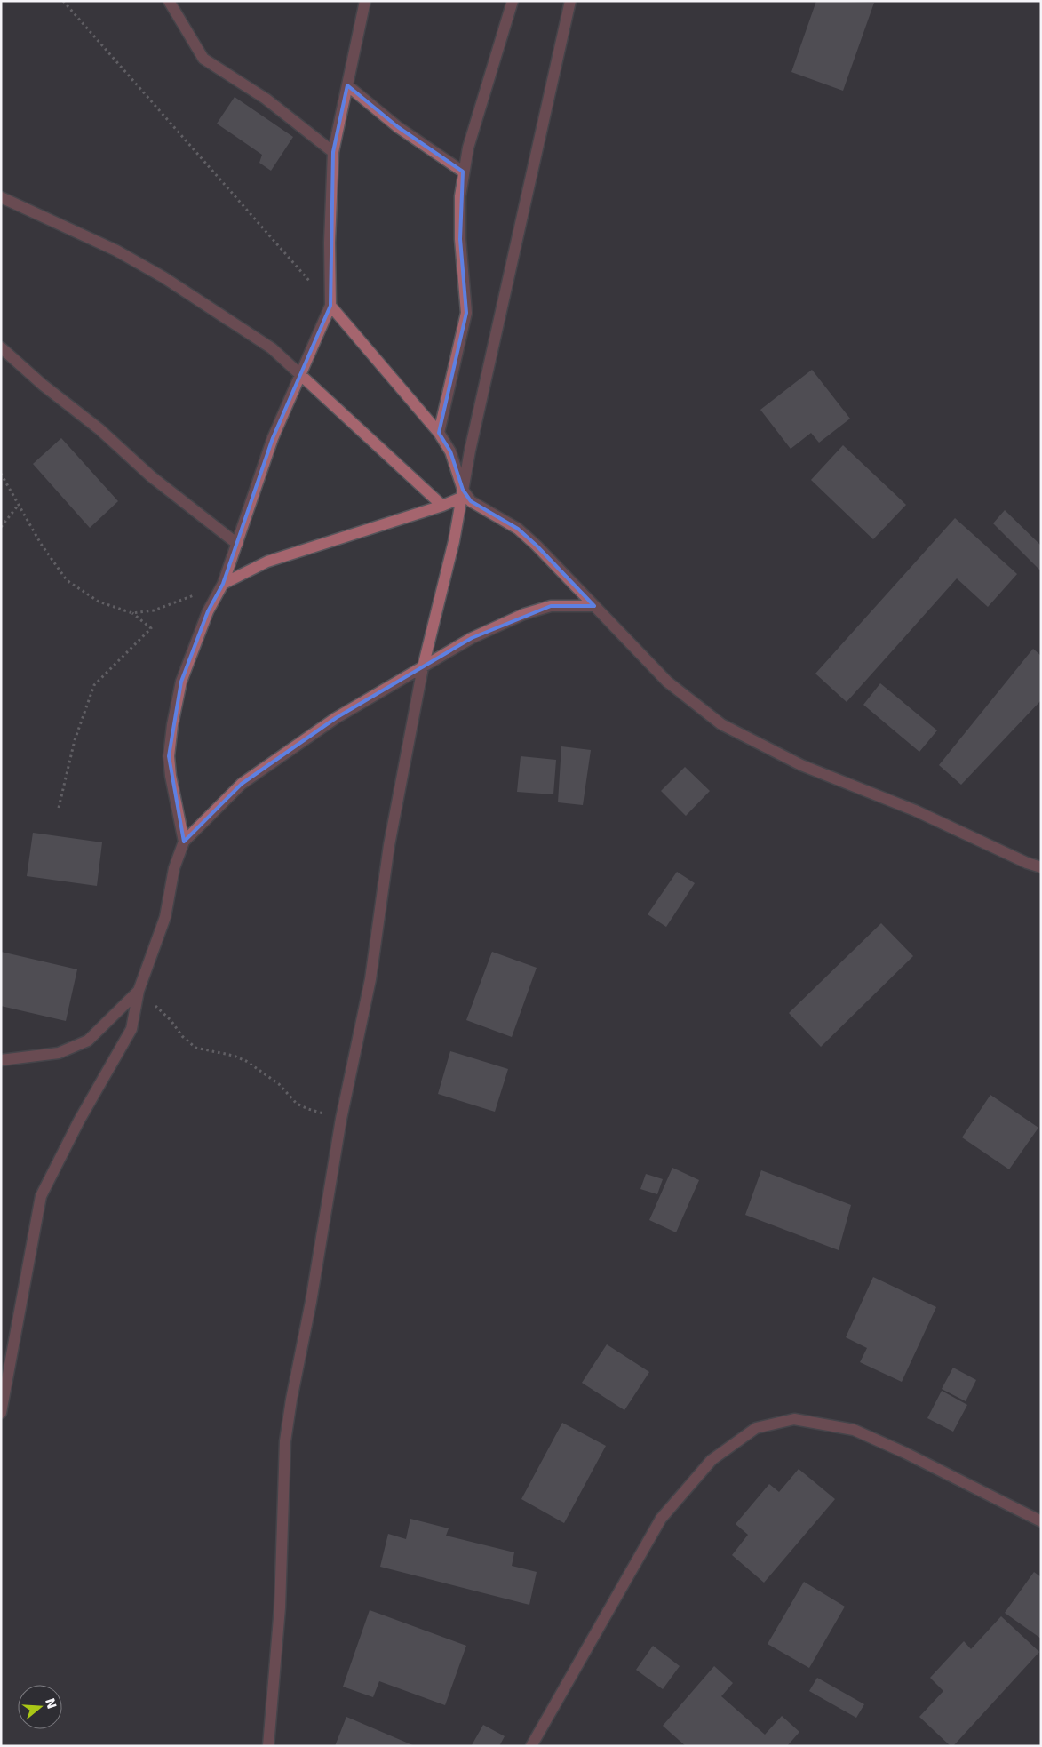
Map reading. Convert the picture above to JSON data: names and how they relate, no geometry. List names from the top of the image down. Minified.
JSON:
{"north":"right"}
